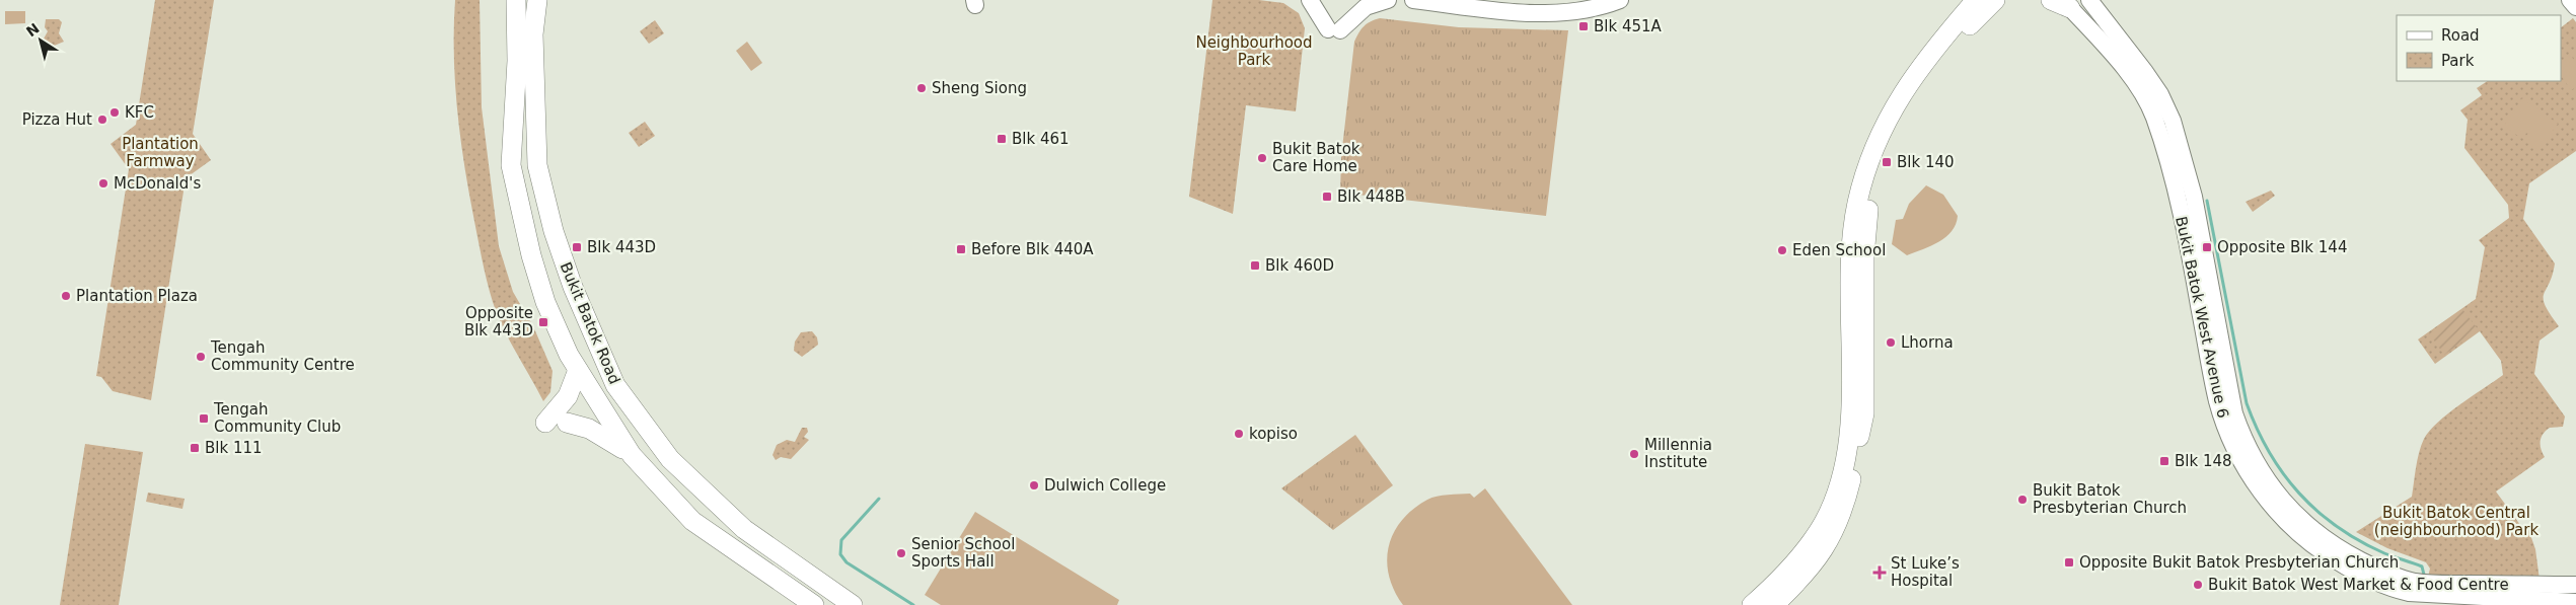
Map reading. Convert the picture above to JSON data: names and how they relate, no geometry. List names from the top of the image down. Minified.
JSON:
{"streets":{"main road":["Bukit Batok West Avenue 6","Bukit Batok Road"]},"parks":["Neighbourhood Park","Plantation Farmway","Bukit Batok Central (neighbourhood) Park"],"places":{"transit":["Blk 451A","Blk 461","Blk 140","Blk 448B","Blk 443D","Opposite Blk 144","Before Blk 440A","Blk 460D","Opposite Blk 443D","Tengah Community Club","Blk 111","Blk 148","Opposite Bukit Batok Presbyterian Church"],"other":["Sheng Siong","KFC","Pizza Hut","Bukit Batok Care Home","McDonald's","Eden School","Plantation Plaza","Lhorna","Tengah Community Centre","kopiso","Millennia Institute","Dulwich College","Bukit Batok Presbyterian Church","Senior School Sports Hall","Bukit Batok West Market & Food Centre"],"health":["St Luke’s Hospital"]},"legend":["Road","Park"],"north":"top left"}
